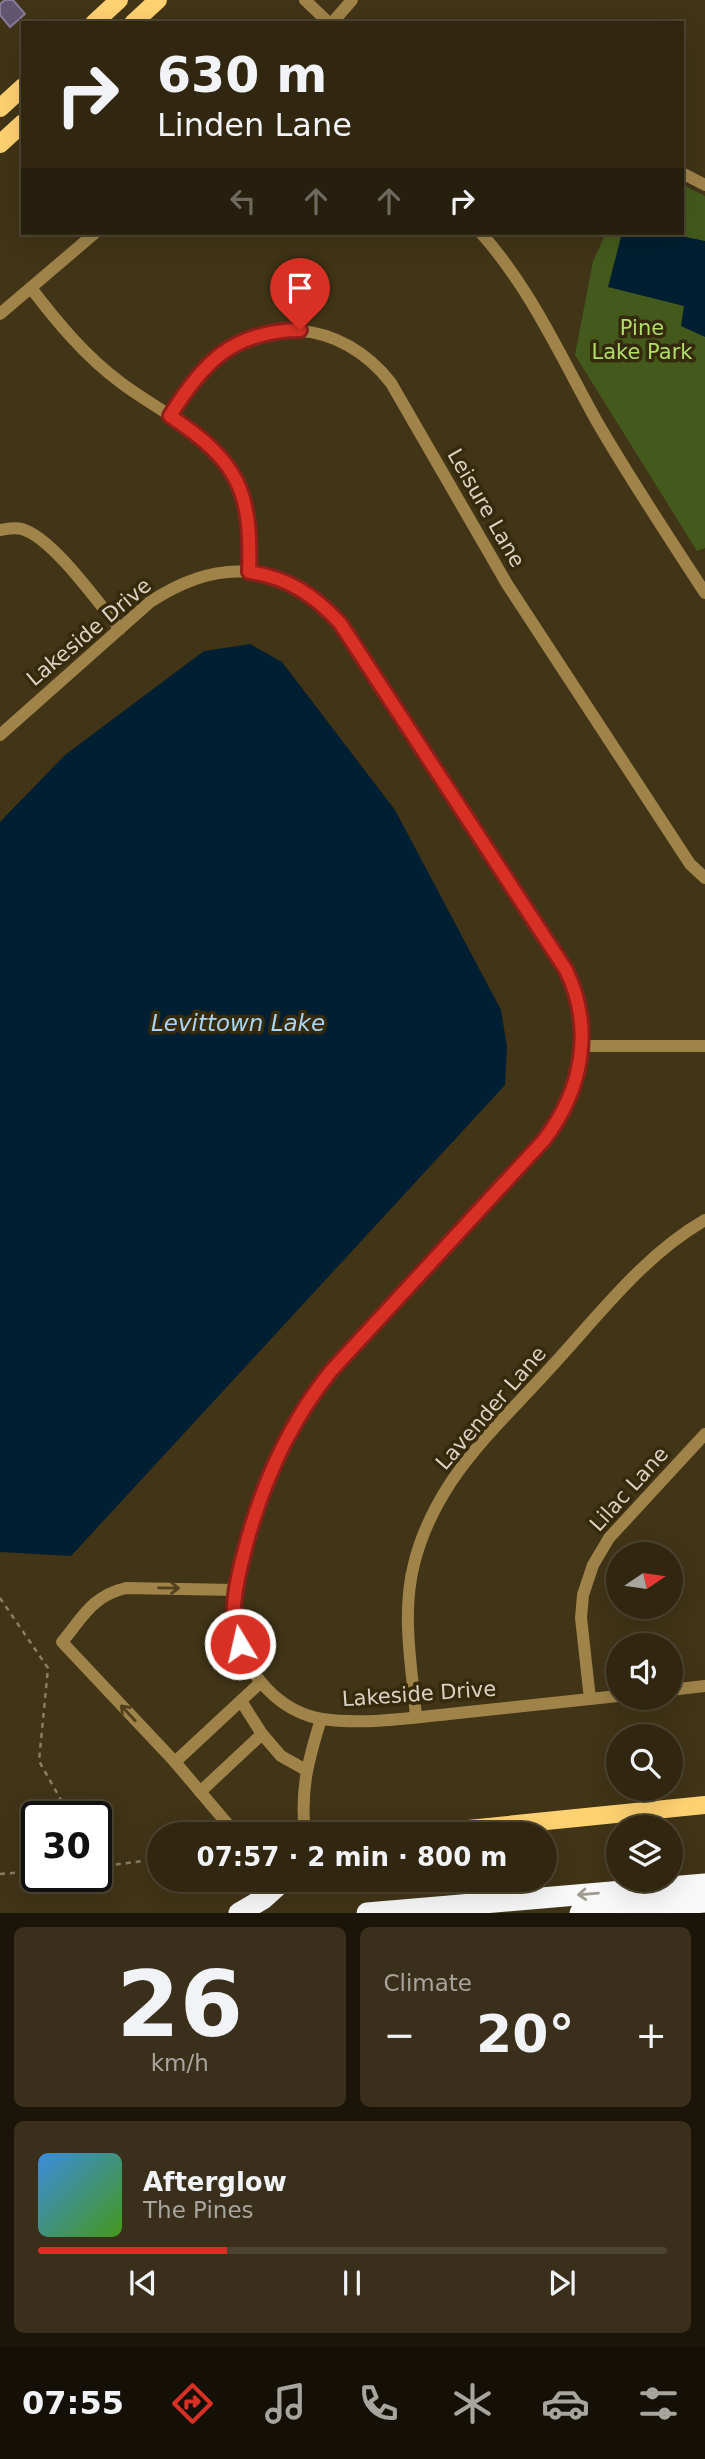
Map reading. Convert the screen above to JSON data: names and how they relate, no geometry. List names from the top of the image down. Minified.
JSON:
{"streets":{"street":["Leisure Lane","Lakeside Drive","Lavender Lane","Lilac Lane"]},"crossings":[["Lakeside Drive","Lavender Lane"],["Lakeside Drive","Lilac Lane"]],"water":["Levittown Lake"],"parks":["Pine Lake Park"],"north":"right","page":{"turn":["630 m","Linden Lane"],"limit":"30","trip":"07:57 · 2 min · 800 m","tile":[["26","km/h"],"Climate"],"heat":["−","20°","+"],"song":["Afterglow","The Pines"],"tabs":"07:55"}}
